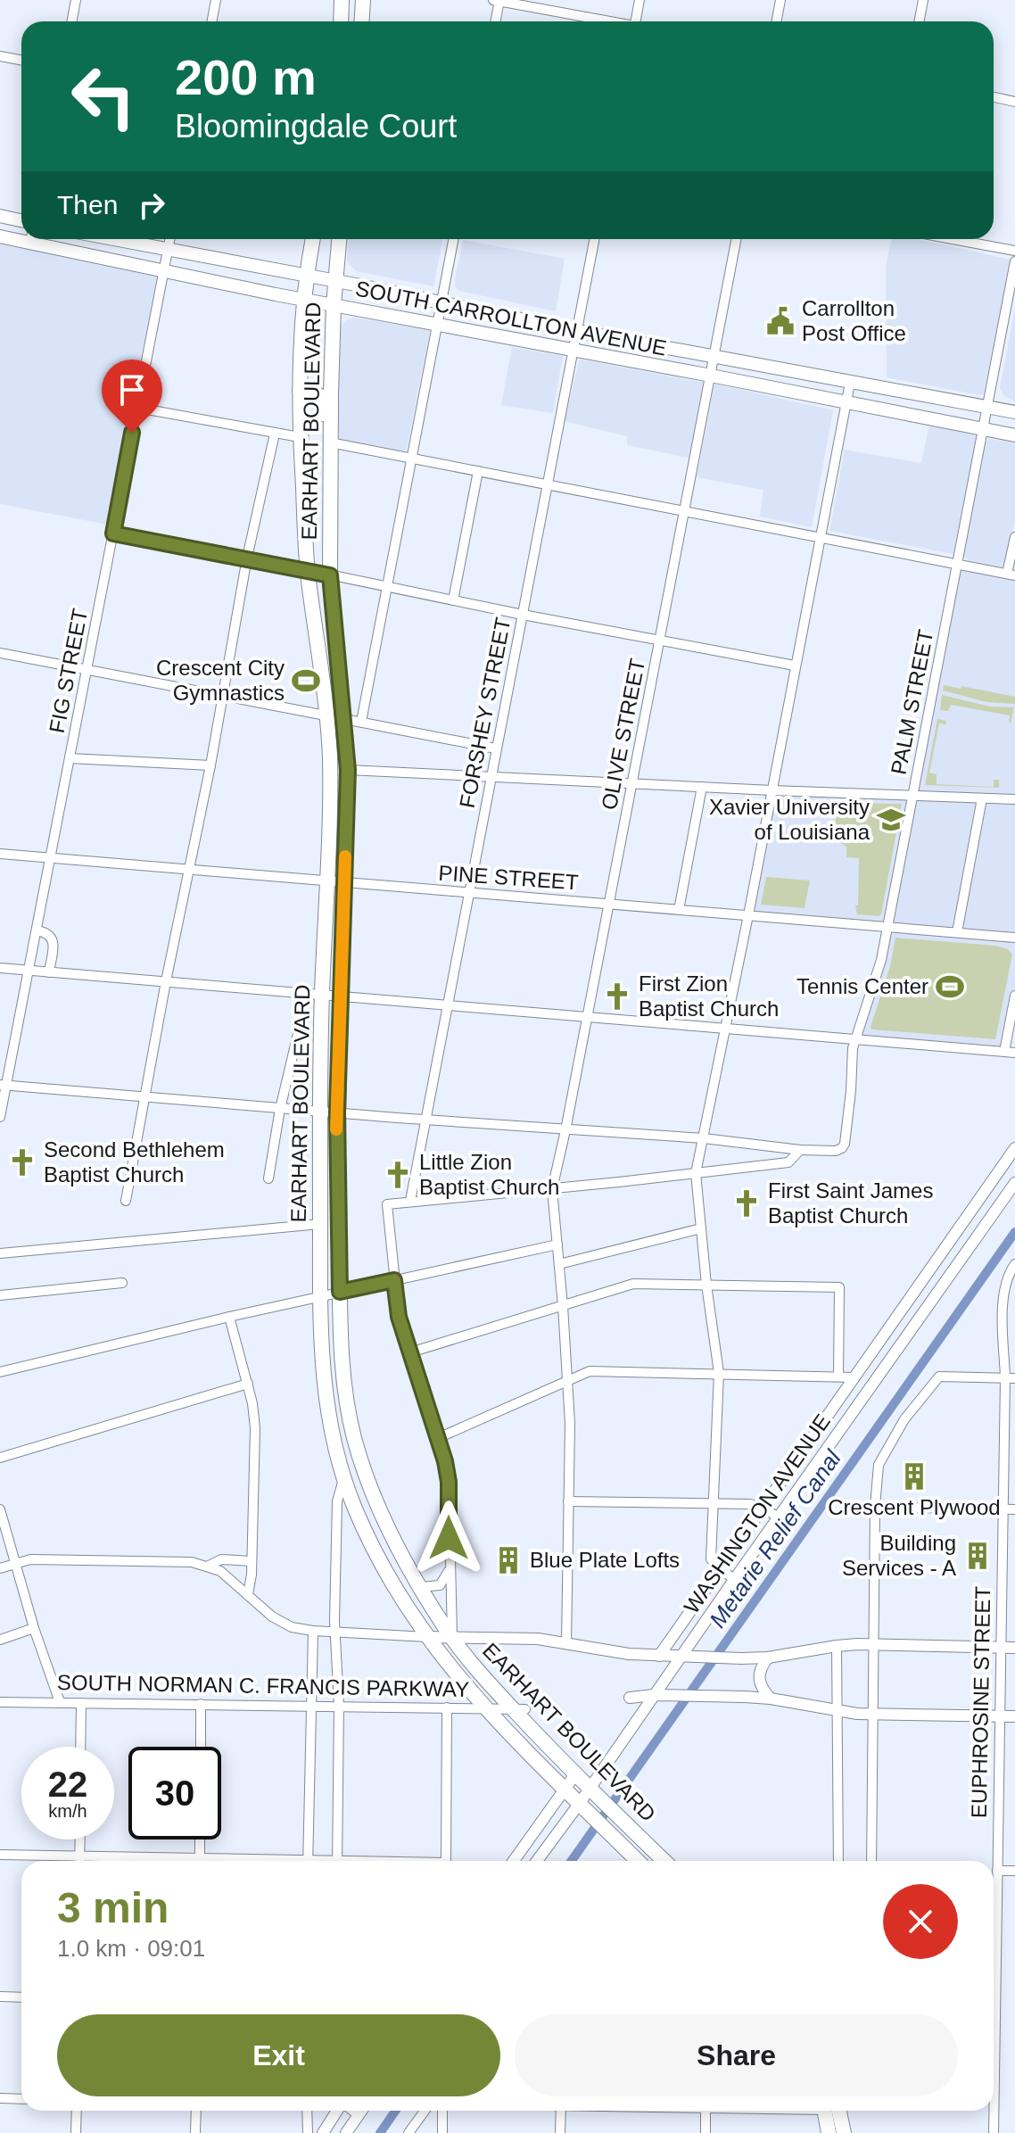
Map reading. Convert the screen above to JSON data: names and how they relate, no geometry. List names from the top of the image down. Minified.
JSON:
{"streets":{"main road":["SOUTH CARROLLTON AVENUE","EARHART BOULEVARD"],"street":["FIG STREET","PALM STREET","FORSHEY STREET","OLIVE STREET","PINE STREET","WASHINGTON AVENUE","SOUTH NORMAN C. FRANCIS PARKWAY","EUPHROSINE STREET"]},"crossings":[["SOUTH CARROLLTON AVENUE","EARHART BOULEVARD"],["SOUTH CARROLLTON AVENUE","FIG STREET"],["SOUTH CARROLLTON AVENUE","PALM STREET"],["SOUTH CARROLLTON AVENUE","FORSHEY STREET"],["SOUTH CARROLLTON AVENUE","OLIVE STREET"],["EARHART BOULEVARD","PINE STREET"],["EARHART BOULEVARD","WASHINGTON AVENUE"],["EARHART BOULEVARD","SOUTH NORMAN C. FRANCIS PARKWAY"],["FIG STREET","PINE STREET"],["PALM STREET","PINE STREET"],["FORSHEY STREET","PINE STREET"],["OLIVE STREET","PINE STREET"]],"water":["Metarie Relief Canal"],"places":{"public building":["Carrollton Post Office"],"sports":["Crescent City Gymnastics","Tennis Center"],"school or university":["Xavier University of Louisiana"],"church":["First Zion Baptist Church","Second Bethlehem Baptist Church","Little Zion Baptist Church","First Saint James Baptist Church"],"building":["Crescent Plywood","Building Services - A","Blue Plate Lofts"]},"page":{"turn":["200 m","Bloomingdale Court"],"then":"Then","speed":"22 km/h","limit":"30","heading":["3 min","1.0 km · 09:01"],"buttons":["Exit","Share"]}}
